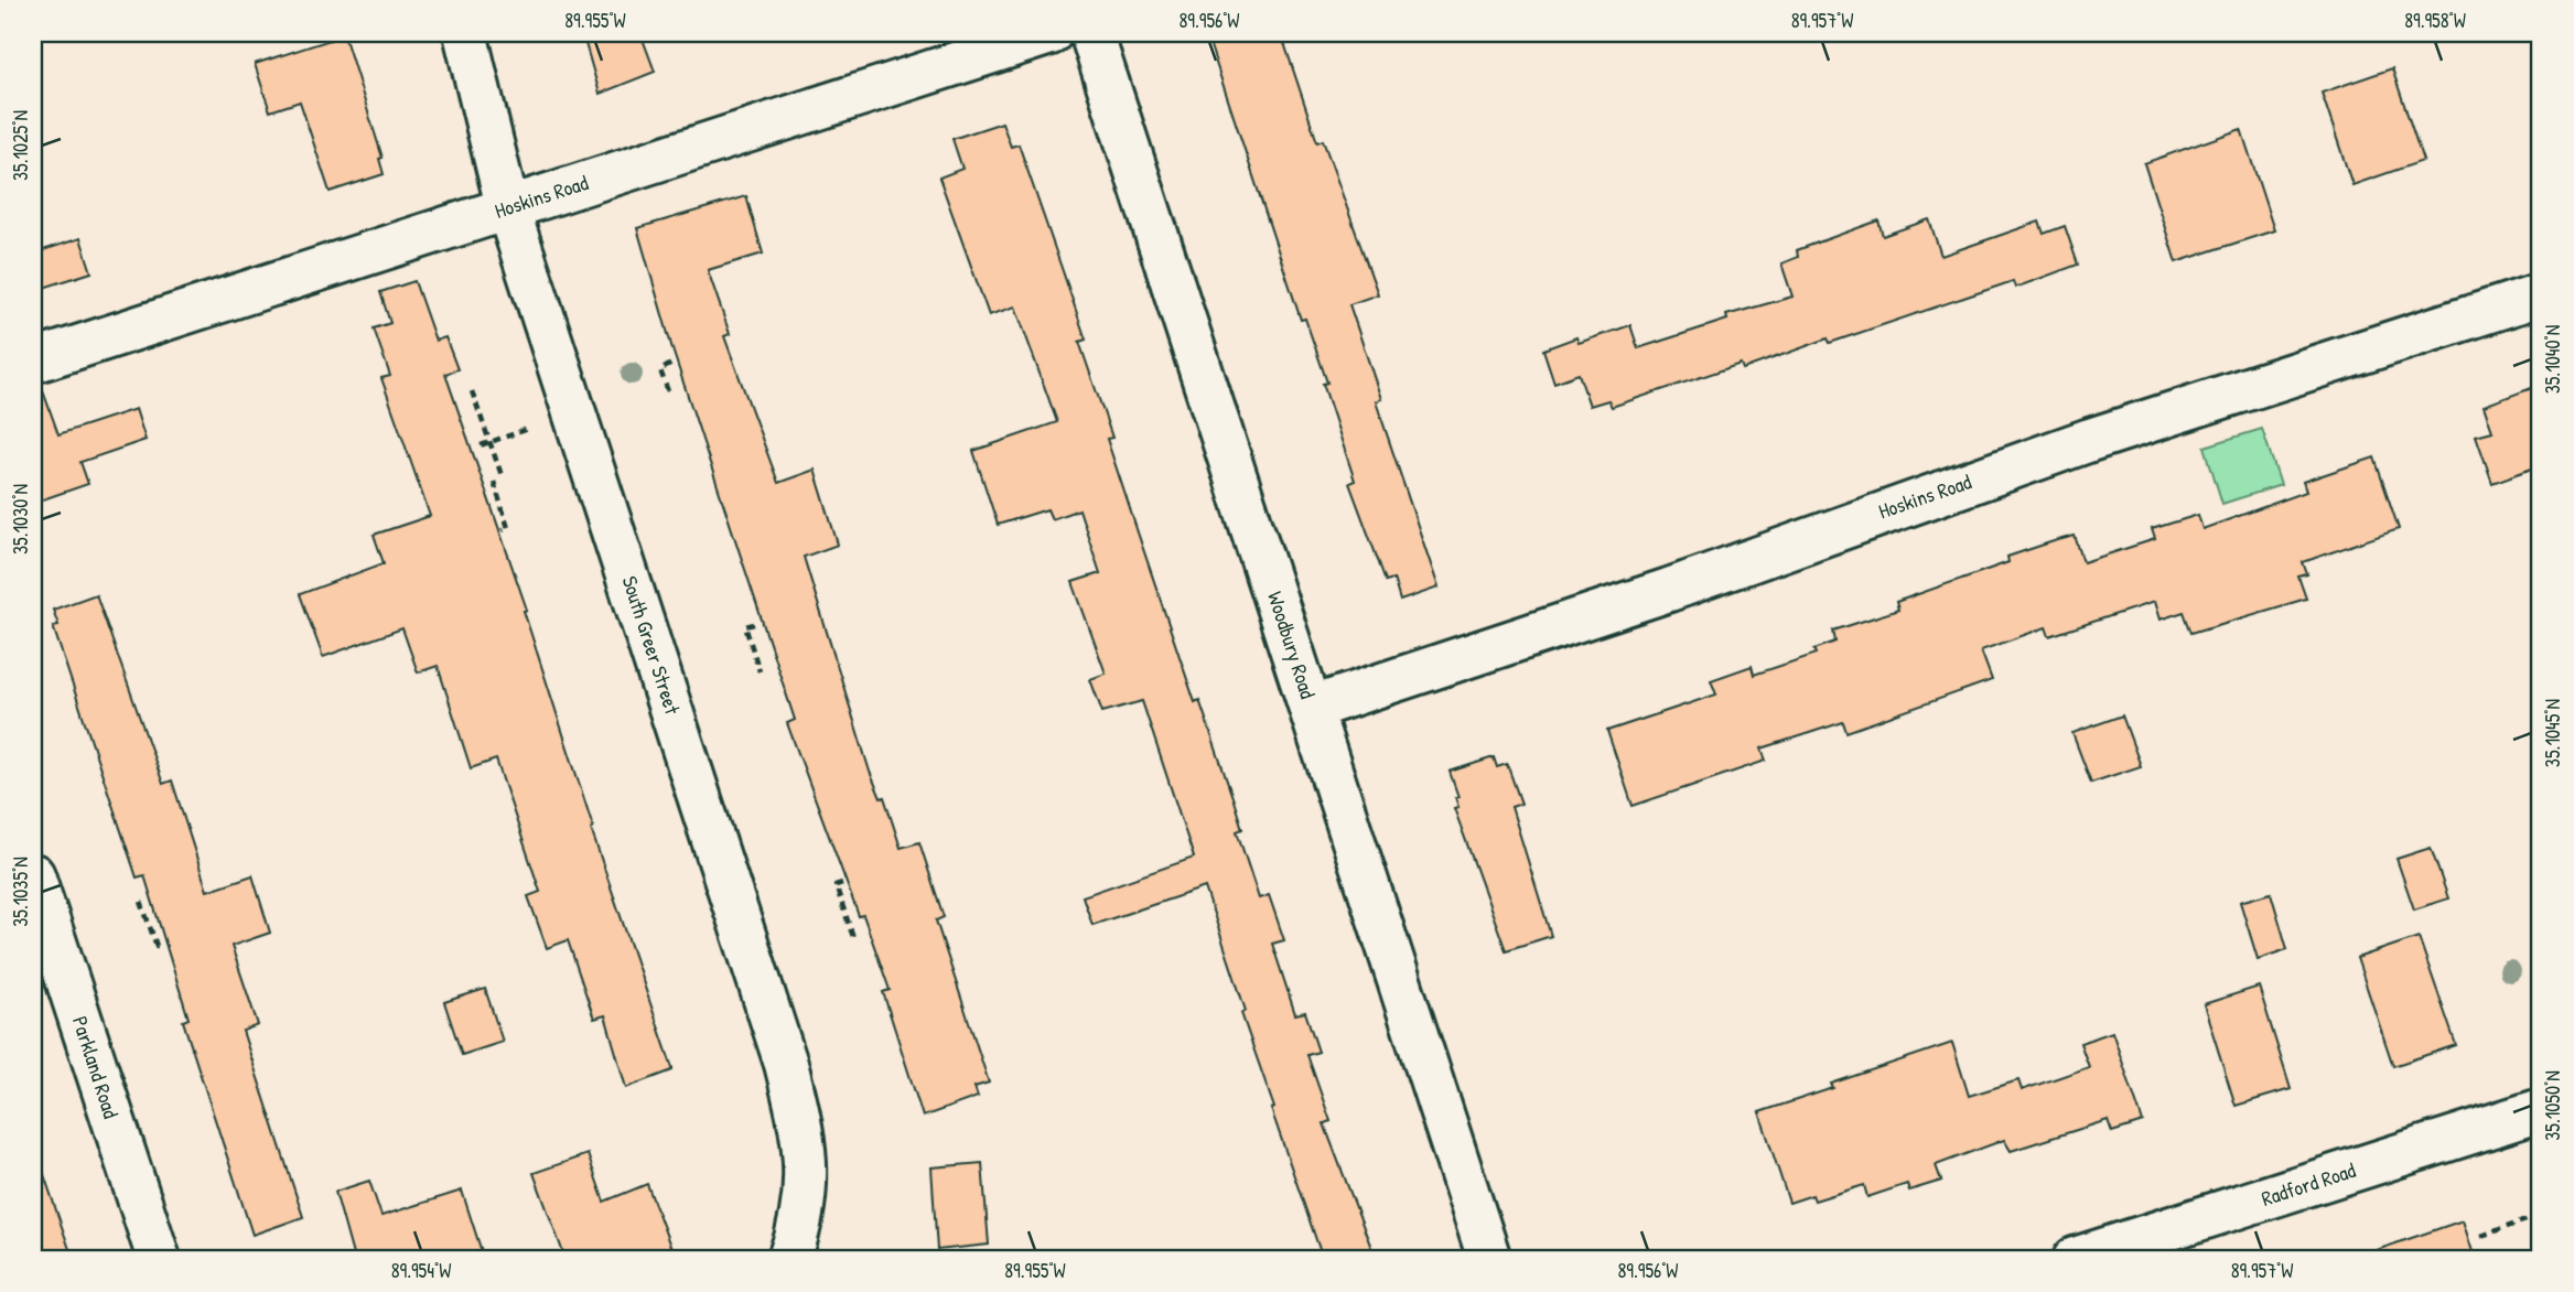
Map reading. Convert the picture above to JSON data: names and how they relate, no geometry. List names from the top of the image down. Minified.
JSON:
{"streets":{"street":["Hoskins Road","South Greer Street","Woodbury Road","Parkland Road","Radford Road"]},"crossings":[["Hoskins Road","South Greer Street"],["Hoskins Road","Woodbury Road"]],"coordinates":["89.955°W","89.956°W","89.957°W","89.958°W","35.1025°N","35.1040°N","35.1030°N","35.1045°N","35.1035°N","35.1050°N","89.954°W"]}
